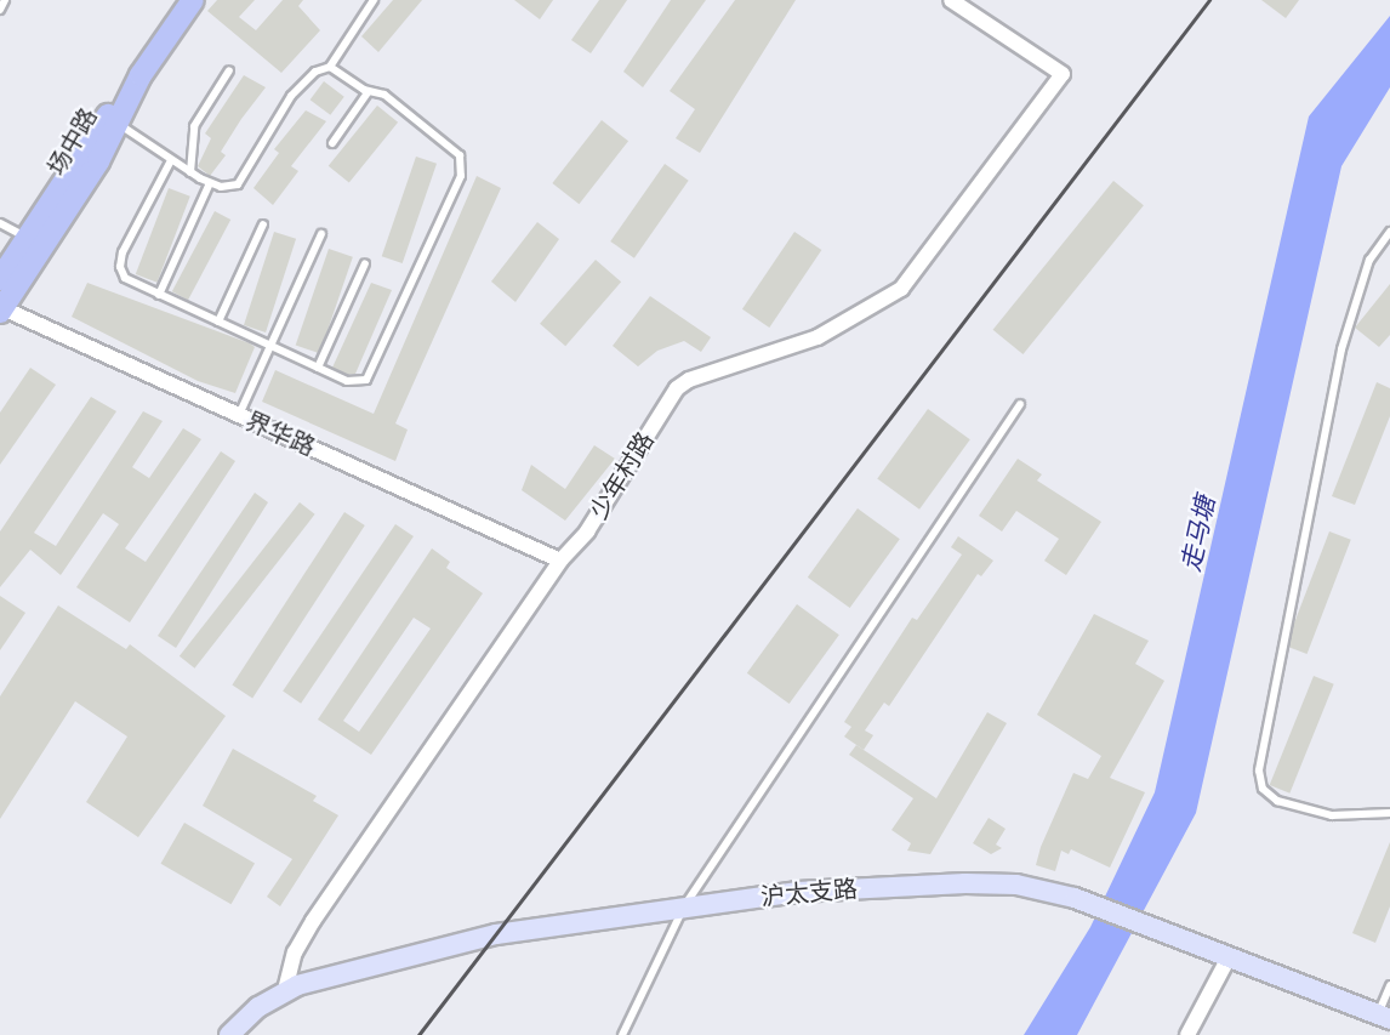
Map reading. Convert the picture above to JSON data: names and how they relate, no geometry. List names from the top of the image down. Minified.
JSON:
{"streets":{"main road":["场中路"],"street":["界华路","少年村路","沪太支路"]},"crossings":[["场中路","界华路"],["界华路","少年村路"],["少年村路","沪太支路"]],"water":["走马塘"]}
